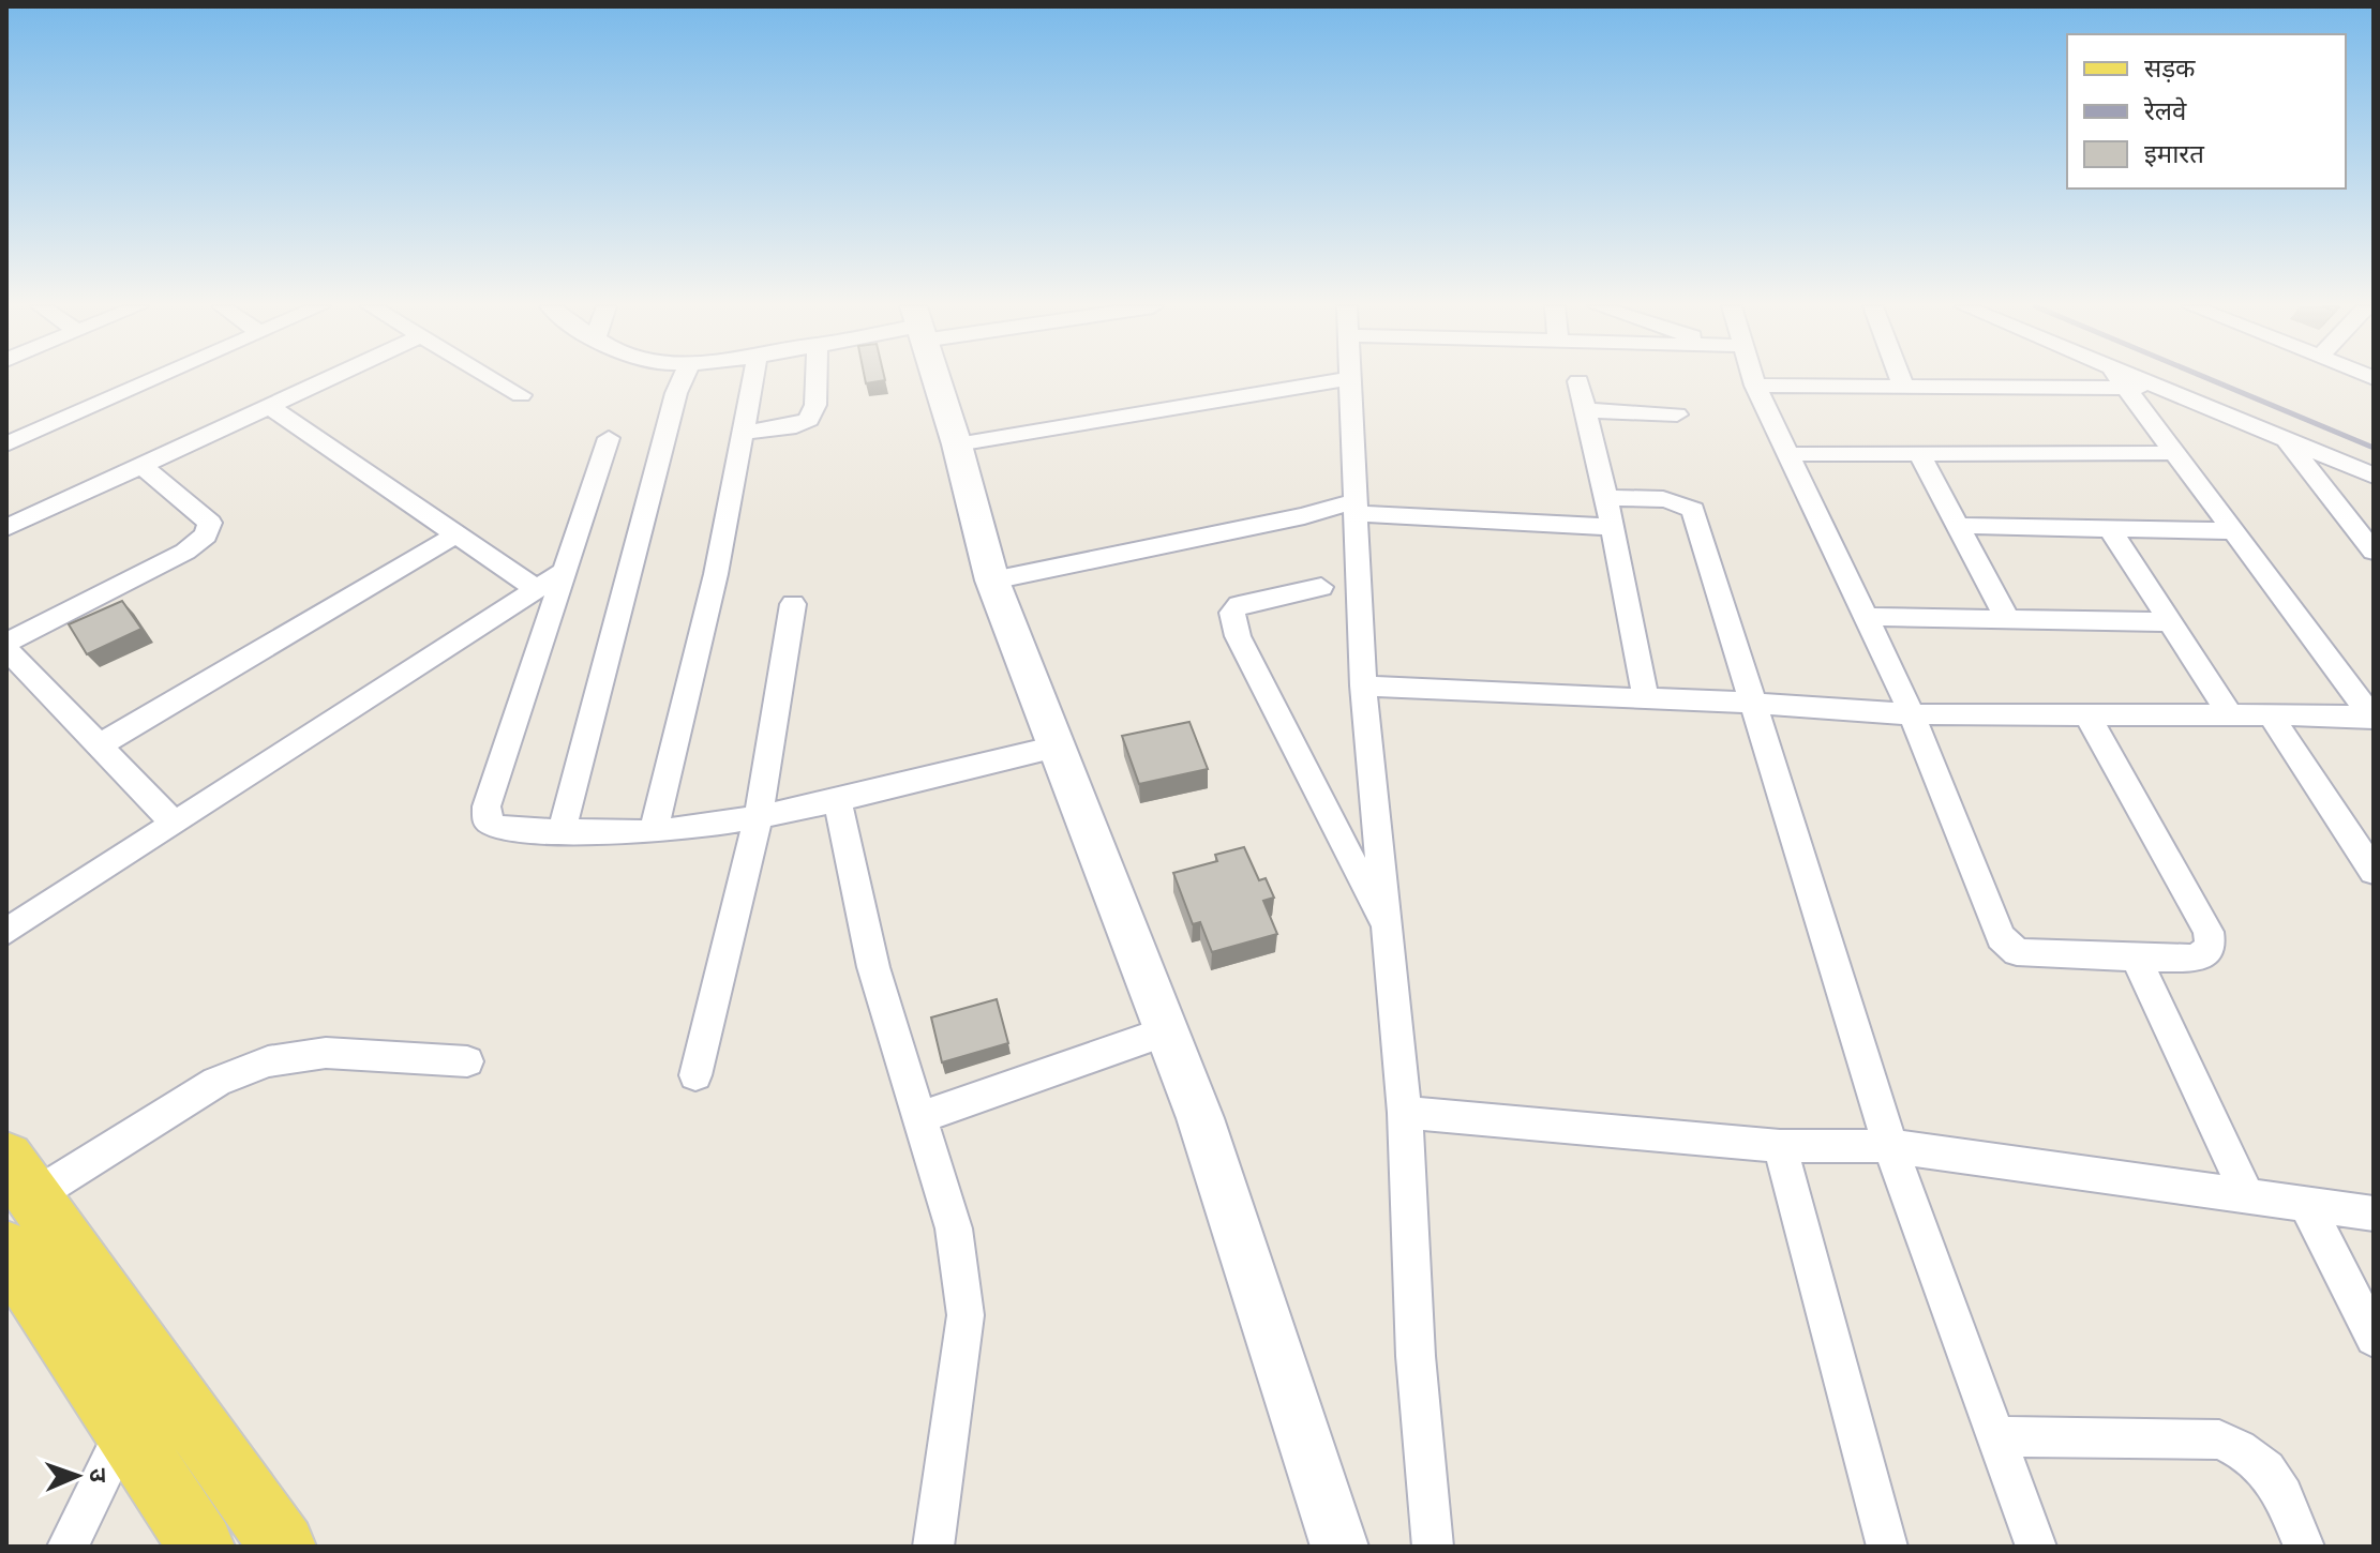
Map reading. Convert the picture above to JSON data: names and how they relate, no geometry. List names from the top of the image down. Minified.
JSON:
{"legend":["सड़क","रेलवे","इमारत"],"north":"right"}
